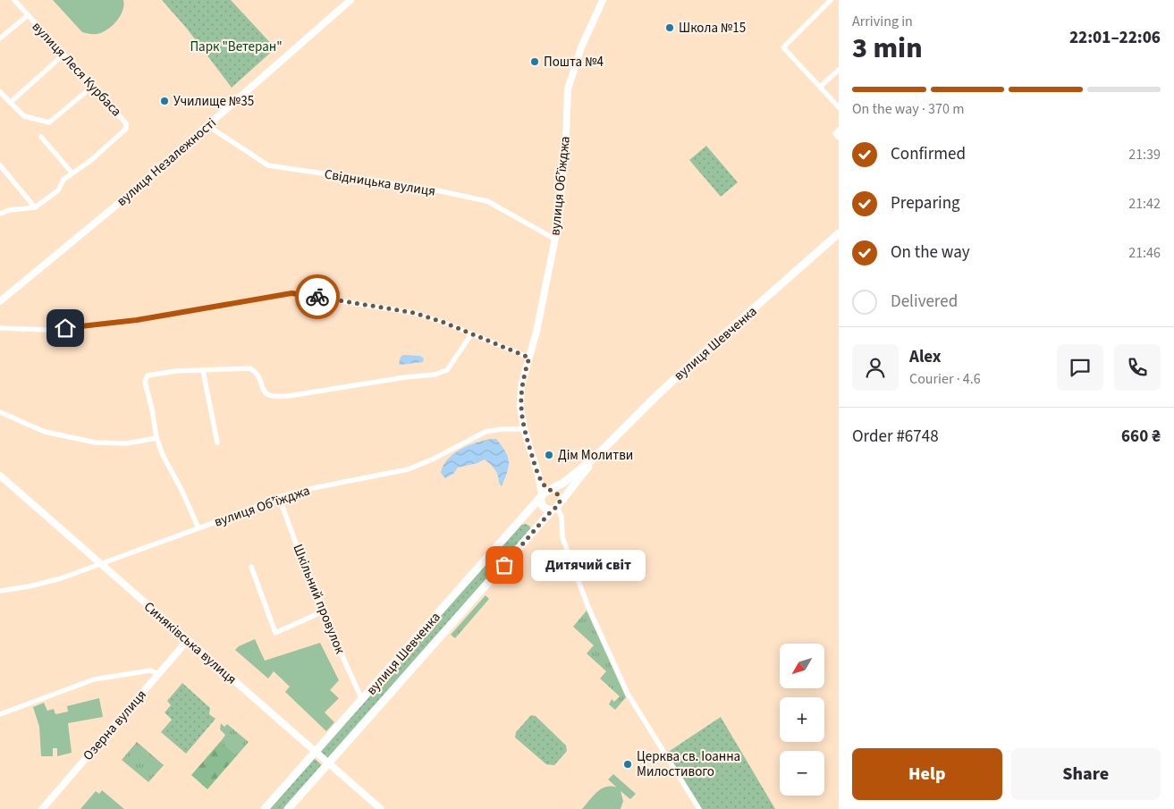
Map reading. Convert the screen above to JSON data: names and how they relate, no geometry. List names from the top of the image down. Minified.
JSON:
{"streets":{"main road":["вулиця Шевченка"],"street":["вулиця Леся Курбаса","вулиця Незалежності","Свідницька вулиця","вулиця Обʼїжджа","Шкільний провулок","Синяківська вулиця","Озерна вулиця"]},"crossings":[["вулиця Незалежності","Свідницька вулиця"],["Свідницька вулиця","вулиця Обʼїжджа"],["вулиця Обʼїжджа","вулиця Шевченка"],["вулиця Обʼїжджа","Шкільний провулок"],["вулиця Обʼїжджа","Синяківська вулиця"],["вулиця Шевченка","Шкільний провулок"],["вулиця Шевченка","Синяківська вулиця"],["Синяківська вулиця","Озерна вулиця"]],"parks":["Парк \"Ветеран\""],"places":["Школа №15","Пошта №4","Училище №35","Дім Молитви","Дитячий світ","Церква св. Іоанна Милостивого"],"north":"bottom left","page":{"heading":["3 min","Arriving in","22:01–22:06"],"panel":["Alex","Courier · 4.6","Order #6748","660 ₴"],"bar":"On the way · 370 m","list":[["Confirmed","21:39"],["Preparing","21:42"],["On the way","21:46"],"Delivered"],"bubble":"Дитячий світ","map_buttons":["+","−"],"buttons":["Help","Share"]}}
